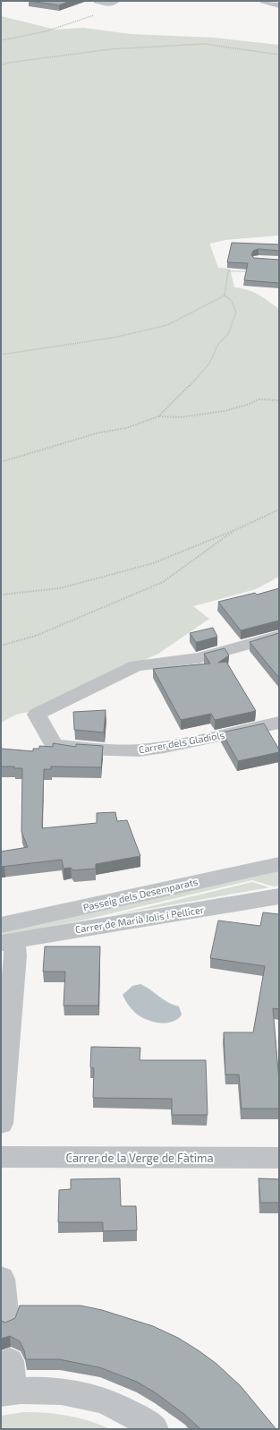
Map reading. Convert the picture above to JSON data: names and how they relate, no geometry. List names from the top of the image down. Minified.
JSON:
{"streets":{"street":["Carrer dels Gladiols","Passeig dels Desemparats","Carrer de Marià Jolis i Pellicer","Carrer de la Verge de Fàtima"]},"crossings":[["Passeig dels Desemparats","Carrer de Marià Jolis i Pellicer"]]}
